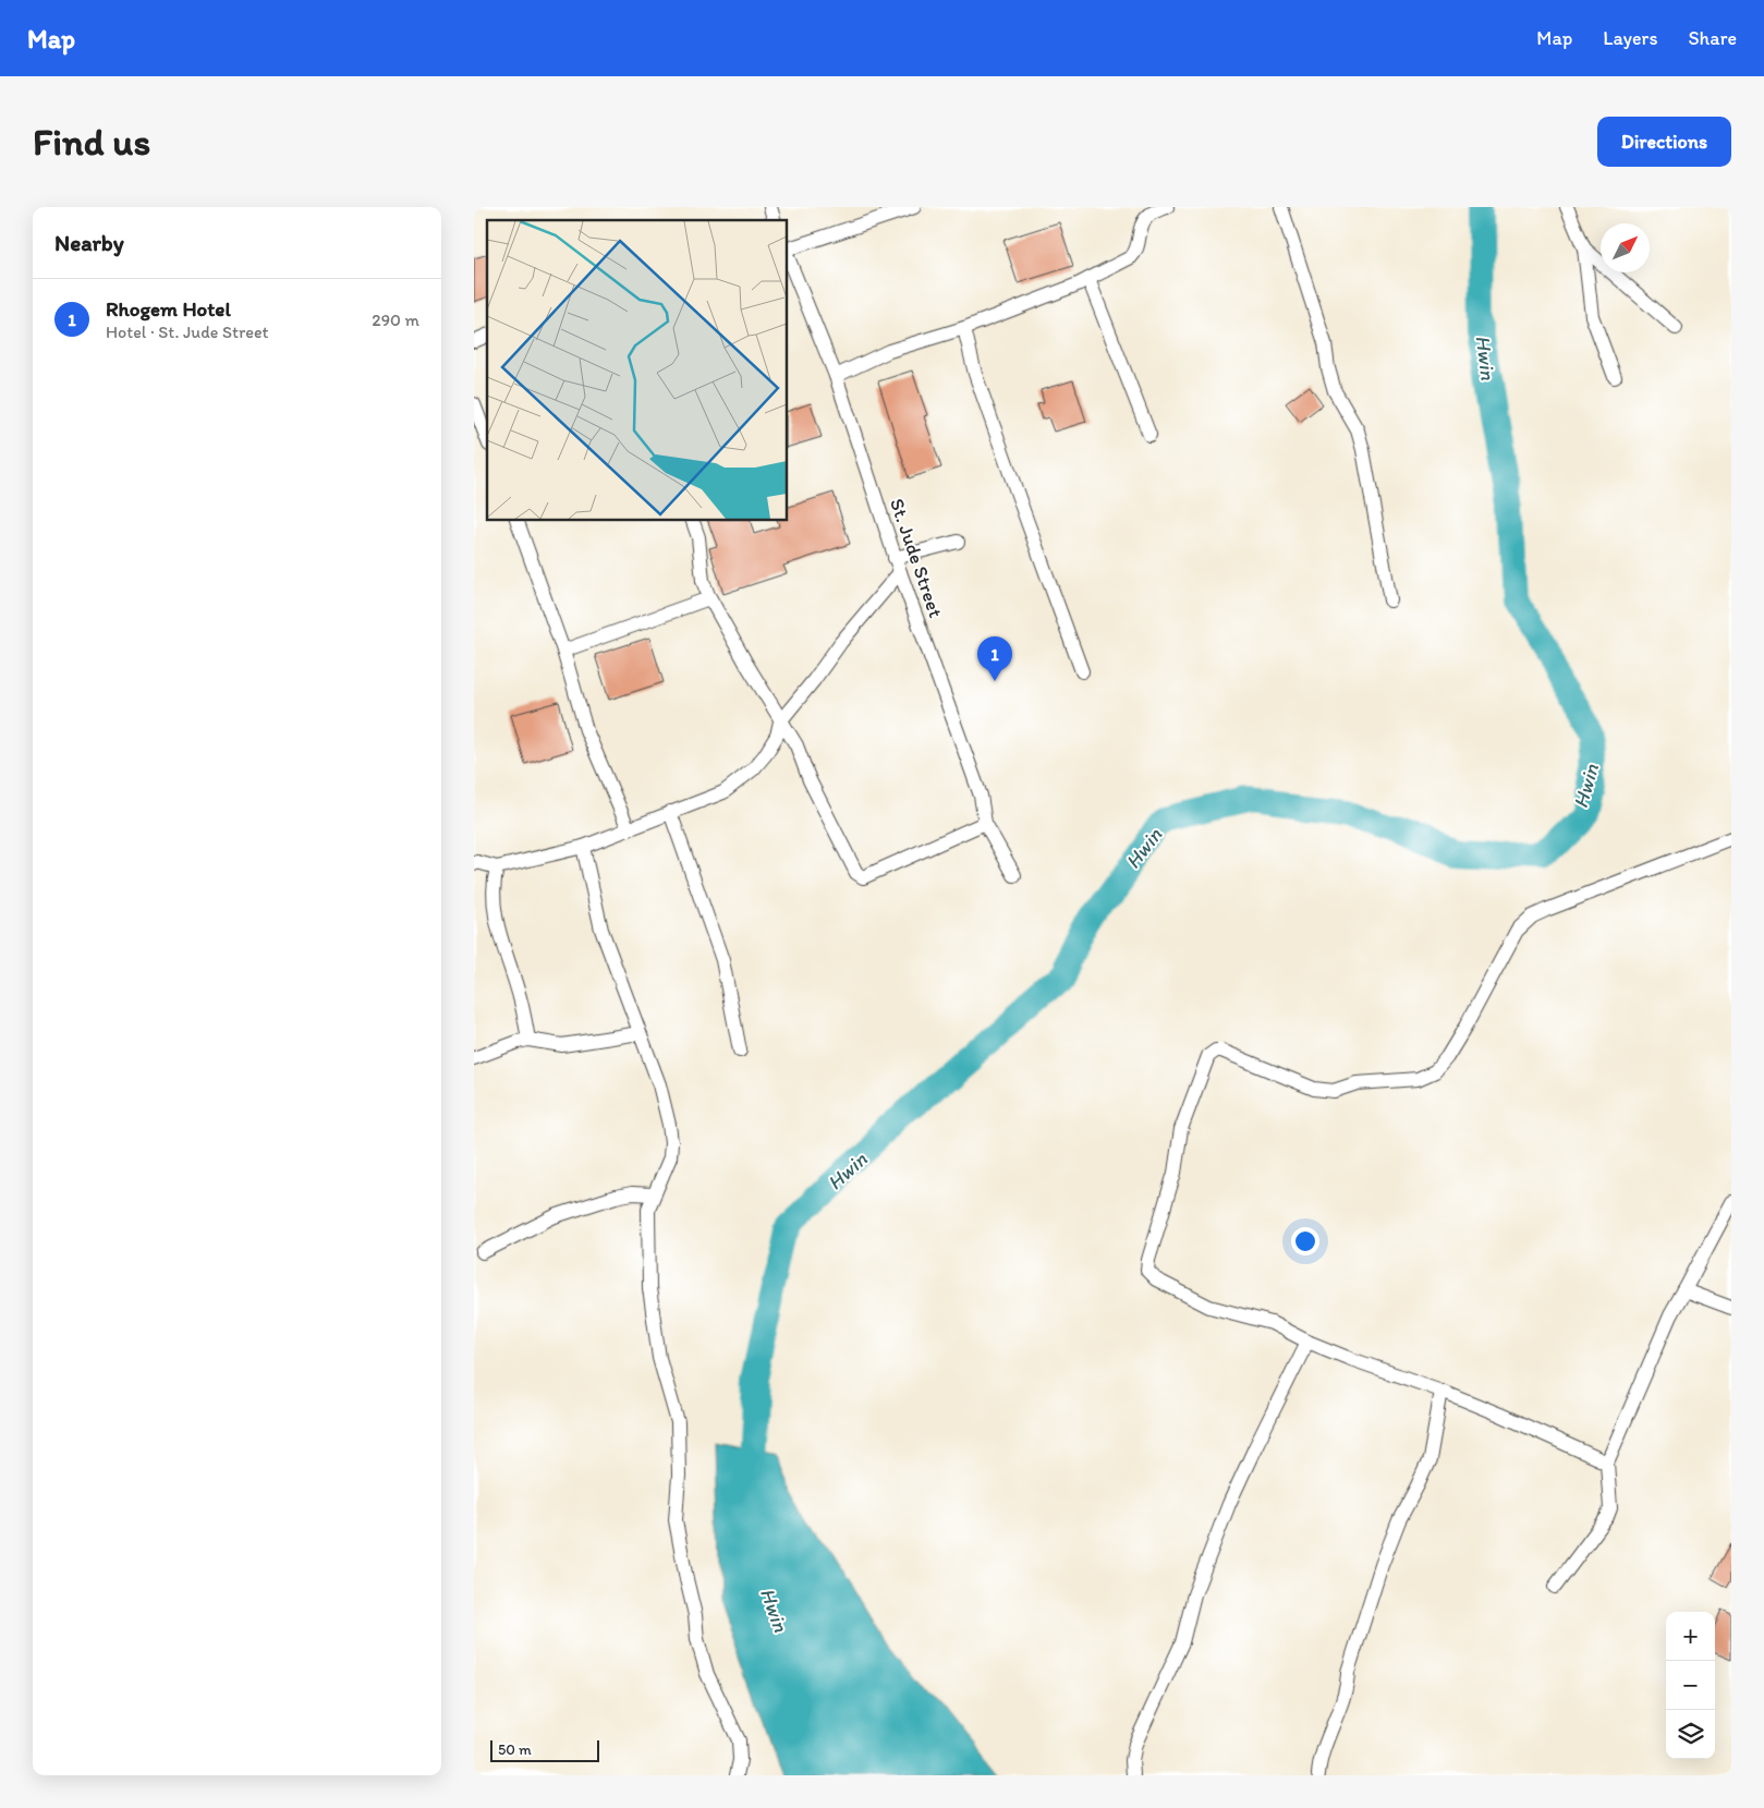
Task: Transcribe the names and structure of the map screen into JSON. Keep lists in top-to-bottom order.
{
  "streets": {
    "street": ["St. Jude Street"]
  },
  "water": ["Hwin"],
  "scale_bar": "50 m",
  "north": "top right",
  "page": {
    "header": "Map",
    "nav": ["Map", "Layers", "Share"],
    "buttons": "Directions",
    "title": "Find us",
    "heading": "Nearby",
    "list": [
      {
        "mark": "1",
        "name": "Rhogem Hotel",
        "note": "Hotel · St. Jude Street",
        "value": "290 m"
      }
    ],
    "pins": "1",
    "map_buttons": ["+", "−"],
    "scale": "50 m"
  }
}
